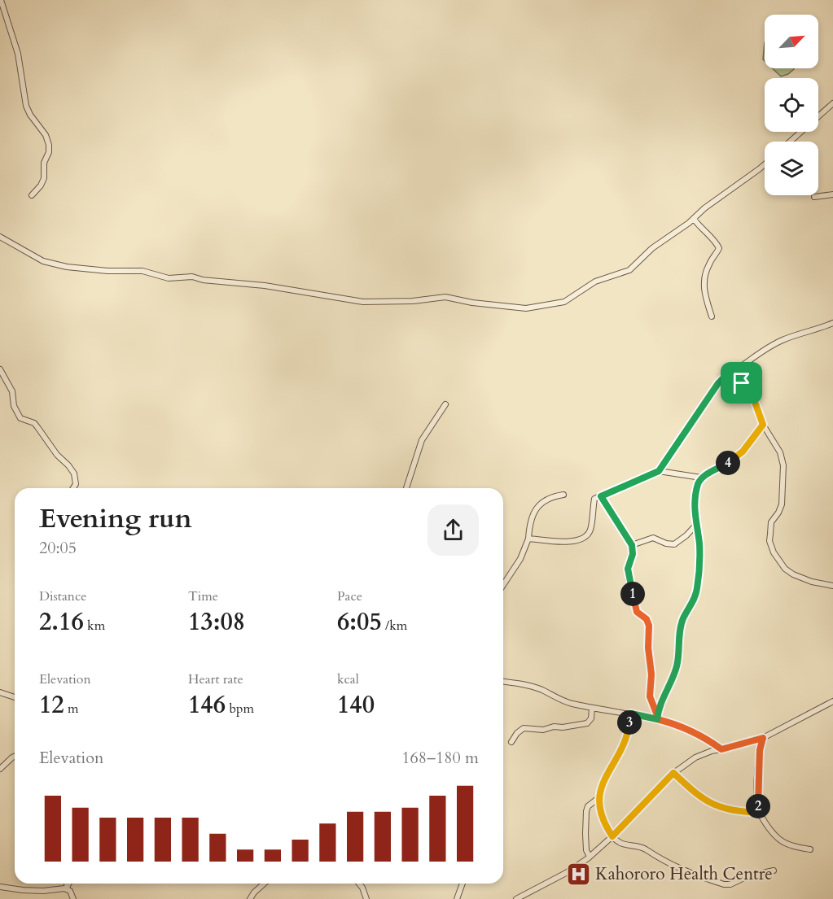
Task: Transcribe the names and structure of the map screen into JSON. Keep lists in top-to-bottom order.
{
  "places": {
    "hospital": ["Kahororo Health Centre"]
  },
  "north": "top right",
  "page": {
    "pins": [
      "4",
      "1",
      "3",
      "2"
    ],
    "heading": ["Evening run", "20:05"],
    "stats": [
      ["Distance", "2.16 km"],
      ["Time", "13:08"],
      ["Pace", "6:05 /km"],
      ["Elevation", "12 m"],
      ["Heart rate", "146 bpm"],
      ["kcal", "140"]
    ],
    "chart": ["Elevation", "168–180 m"]
  }
}
